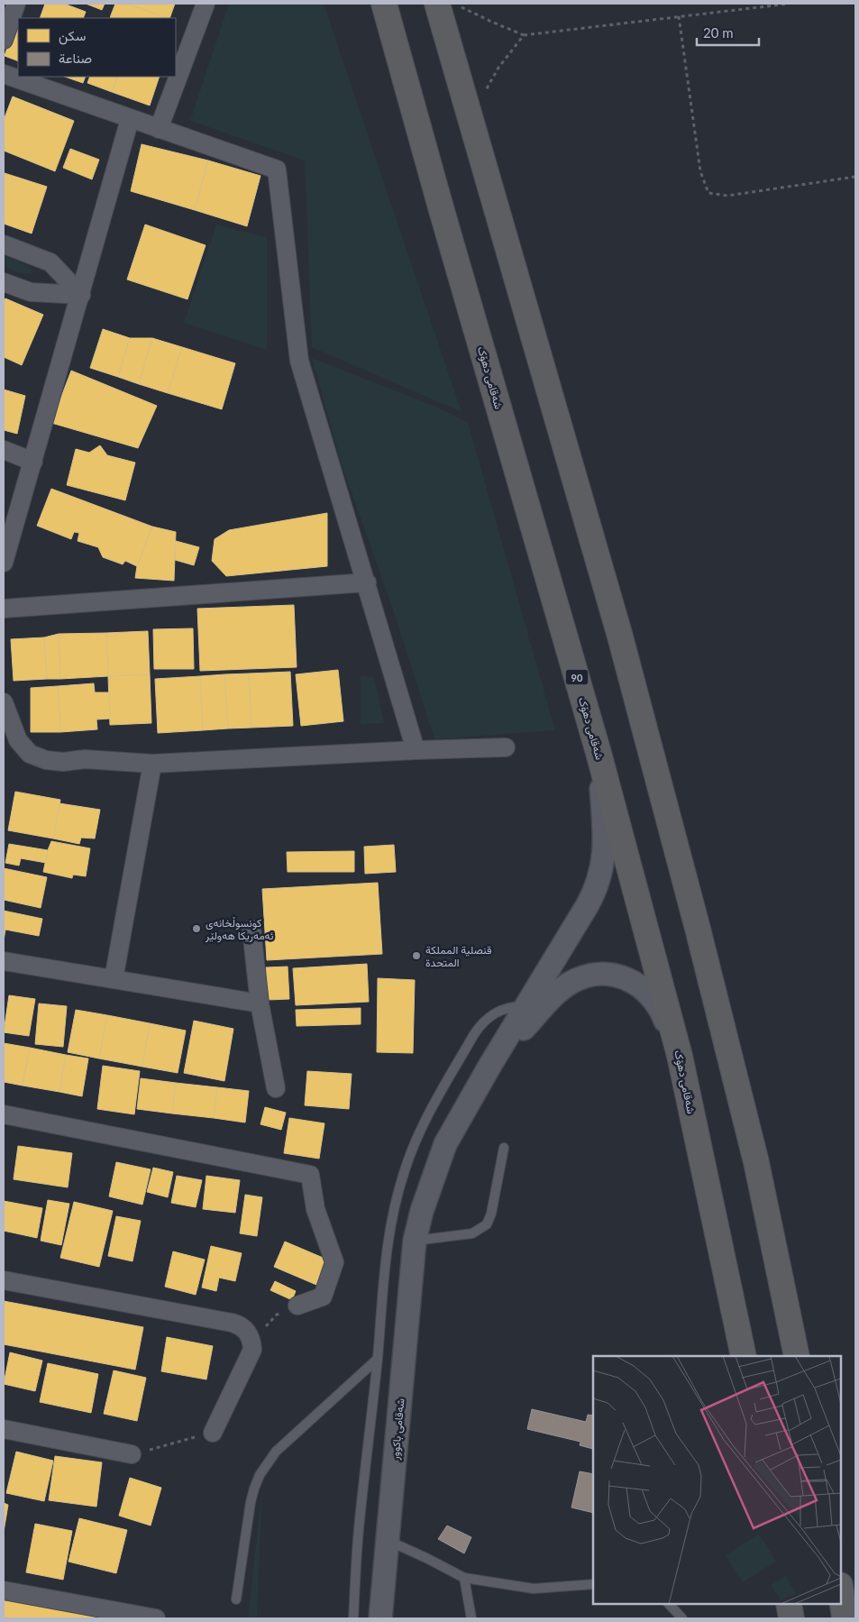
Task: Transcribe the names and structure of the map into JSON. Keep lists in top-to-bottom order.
{
  "streets": {
    "highway": ["شەقامی دهۆک", "90"],
    "street": ["شەقامی باکوور"]
  },
  "places": ["کونسوڵخانەی ئەمەریکا هەولێر", "قنصلية المملكة المتحدة"],
  "legend": ["سكن", "صناعة"],
  "scale_bar": "20 m"
}
